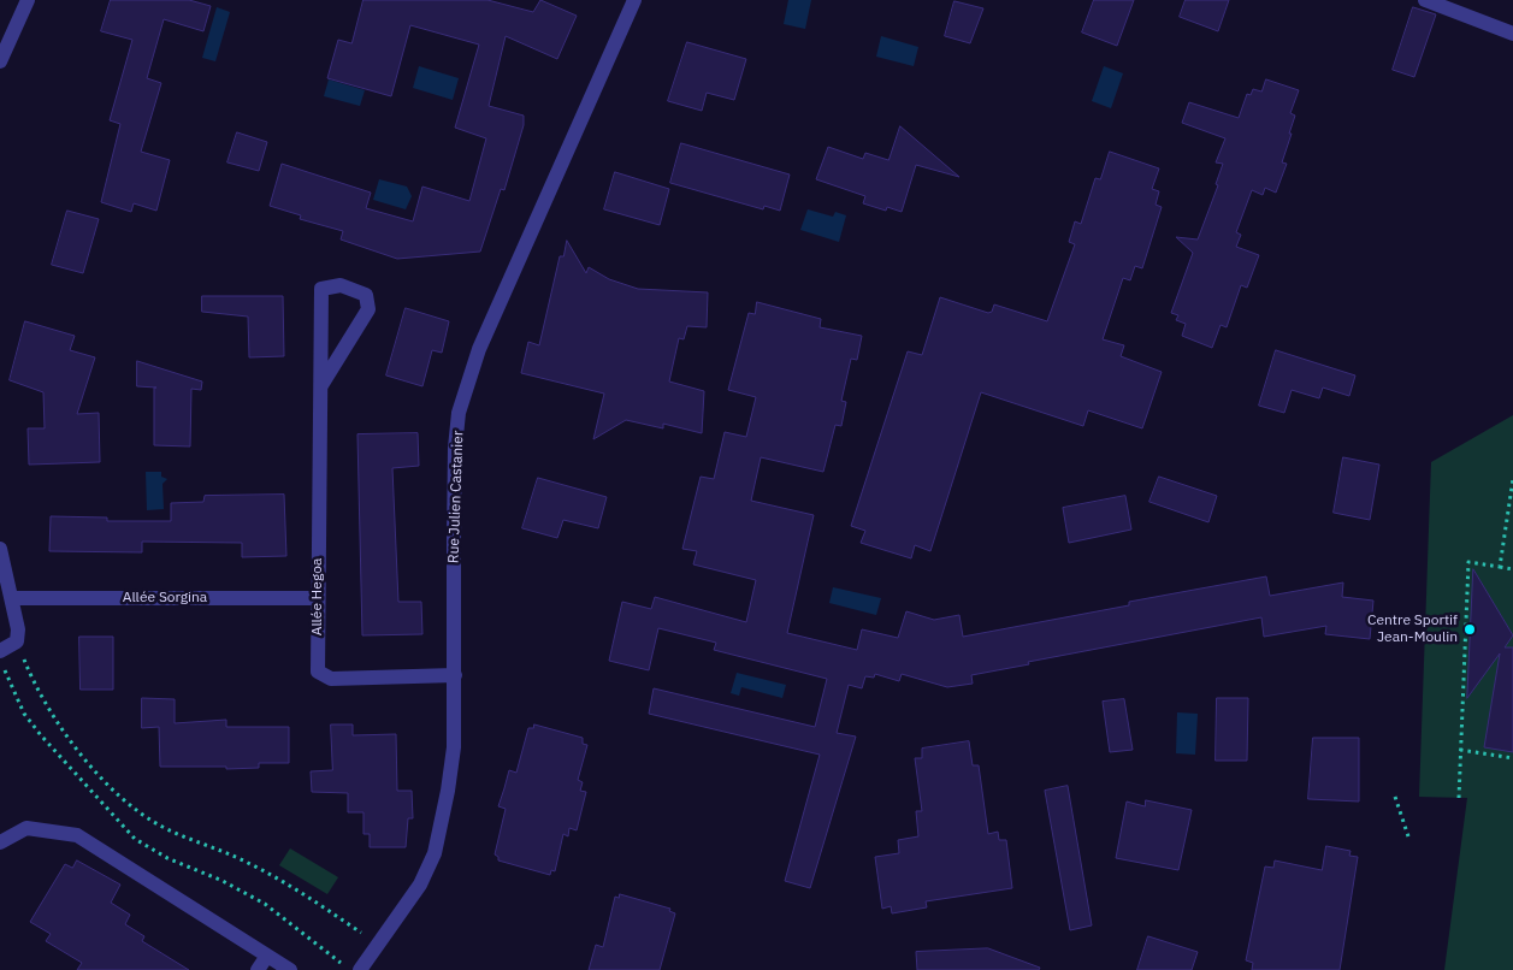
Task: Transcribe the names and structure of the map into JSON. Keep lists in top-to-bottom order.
{
  "streets": {
    "street": ["Rue Julien Castanier", "Allée Hegoa", "Allée Sorgina"]
  },
  "crossings": [
    ["Rue Julien Castanier", "Allée Hegoa"],
    ["Allée Hegoa", "Allée Sorgina"]
  ],
  "places": ["Centre Sportif Jean-Moulin"]
}
